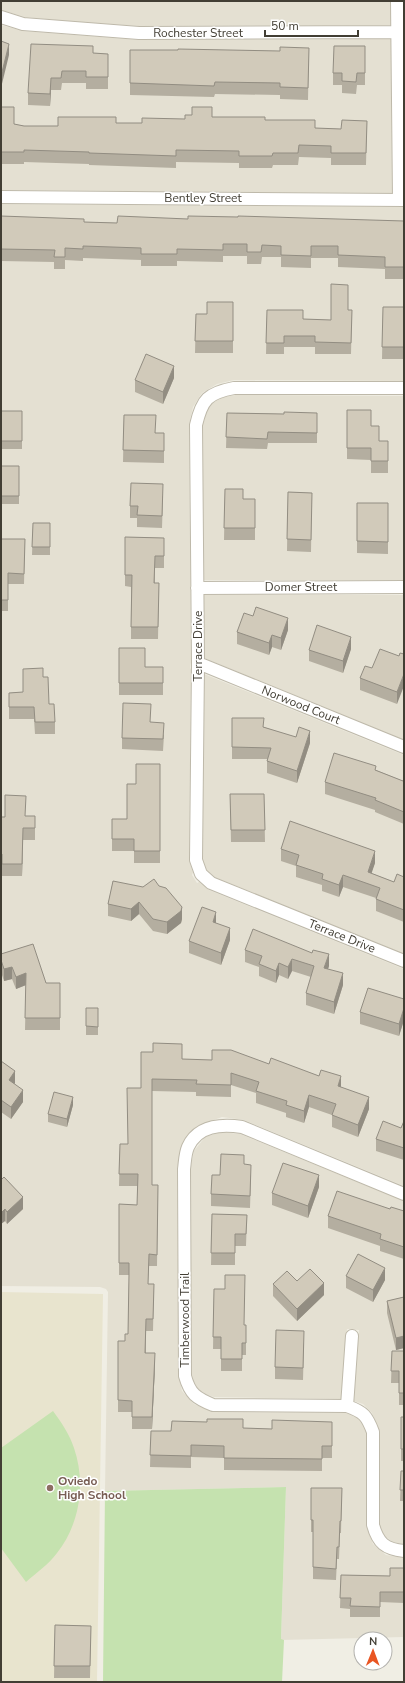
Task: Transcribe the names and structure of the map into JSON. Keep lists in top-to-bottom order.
{
  "streets": {
    "street": [
      "Rochester Street",
      "Bentley Street",
      "Domer Street",
      "Terrace Drive",
      "Norwood Court",
      "Timberwood Trail"
    ]
  },
  "crossings": [
    ["Domer Street", "Terrace Drive"],
    ["Terrace Drive", "Norwood Court"]
  ],
  "places": ["Oviedo High School"],
  "scale_bar": "50 m",
  "north": "top"
}
